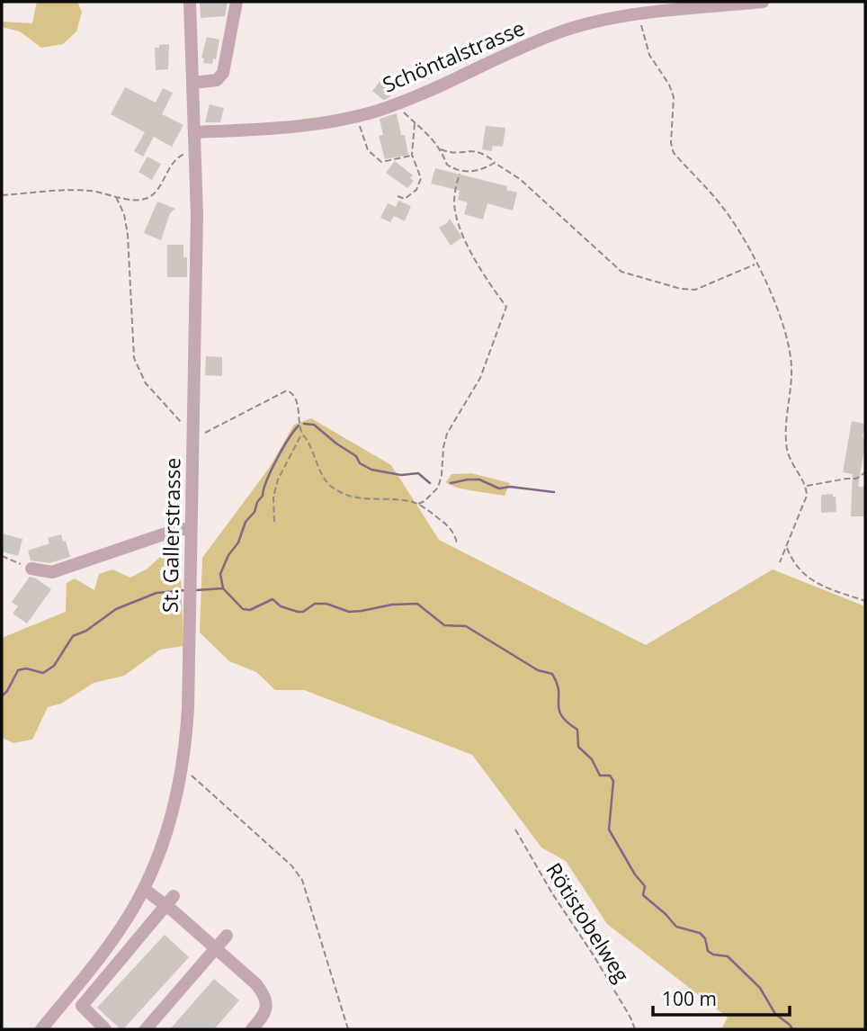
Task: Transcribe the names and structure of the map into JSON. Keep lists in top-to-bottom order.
{
  "streets": {
    "street": ["Schöntalstrasse", "St. Gallerstrasse"],
    "path": ["Rötistobelweg"]
  },
  "crossings": [
    ["Schöntalstrasse", "St. Gallerstrasse"]
  ],
  "scale_bar": "100 m"
}
